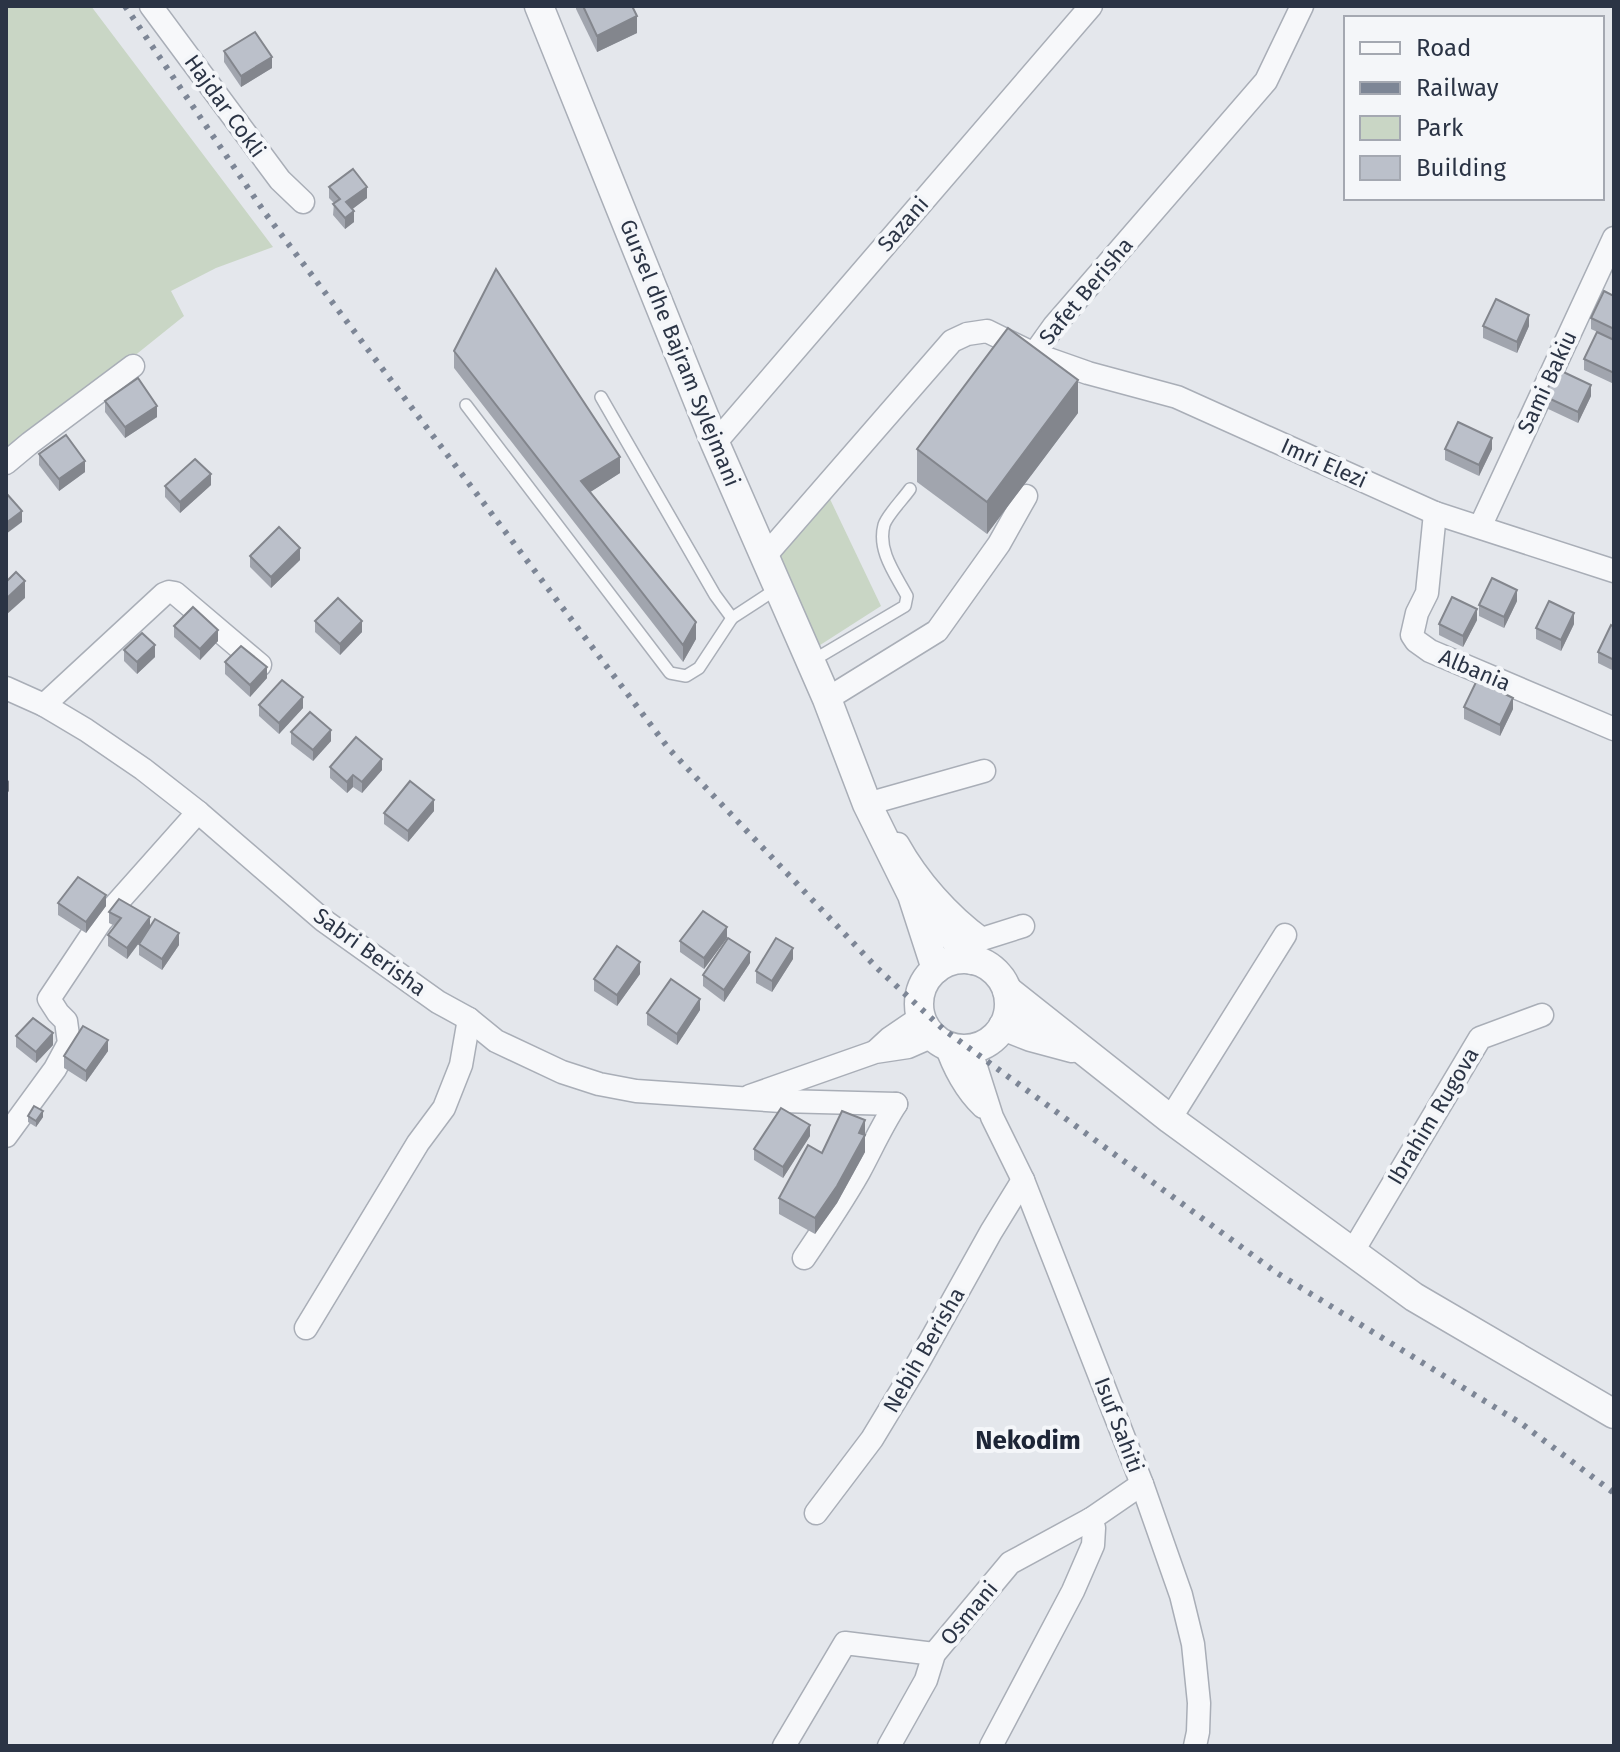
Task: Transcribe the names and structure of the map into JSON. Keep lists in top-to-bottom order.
{
  "streets": {
    "street": [
      "Hajdar Cokli",
      "Sazani",
      "Safet Berisha",
      "Gursel dhe Bajram Sylejmani",
      "Sami Bakiu",
      "Imri Elezi",
      "Albania",
      "Sabri Berisha",
      "Ibrahim Rugova",
      "Nebih Berisha",
      "Isuf Sahiti",
      "Osmani"
    ]
  },
  "crossings": [
    ["Sazani", "Gursel dhe Bajram Sylejmani"],
    ["Safet Berisha", "Gursel dhe Bajram Sylejmani"],
    ["Safet Berisha", "Imri Elezi"],
    ["Gursel dhe Bajram Sylejmani", "Sabri Berisha"],
    ["Gursel dhe Bajram Sylejmani", "Isuf Sahiti"],
    ["Sami Bakiu", "Imri Elezi"],
    ["Imri Elezi", "Albania"],
    ["Sabri Berisha", "Isuf Sahiti"],
    ["Nebih Berisha", "Isuf Sahiti"],
    ["Isuf Sahiti", "Osmani"]
  ],
  "districts": ["Nekodim"],
  "legend": [
    "Road",
    "Railway",
    "Park",
    "Building"
  ]
}
